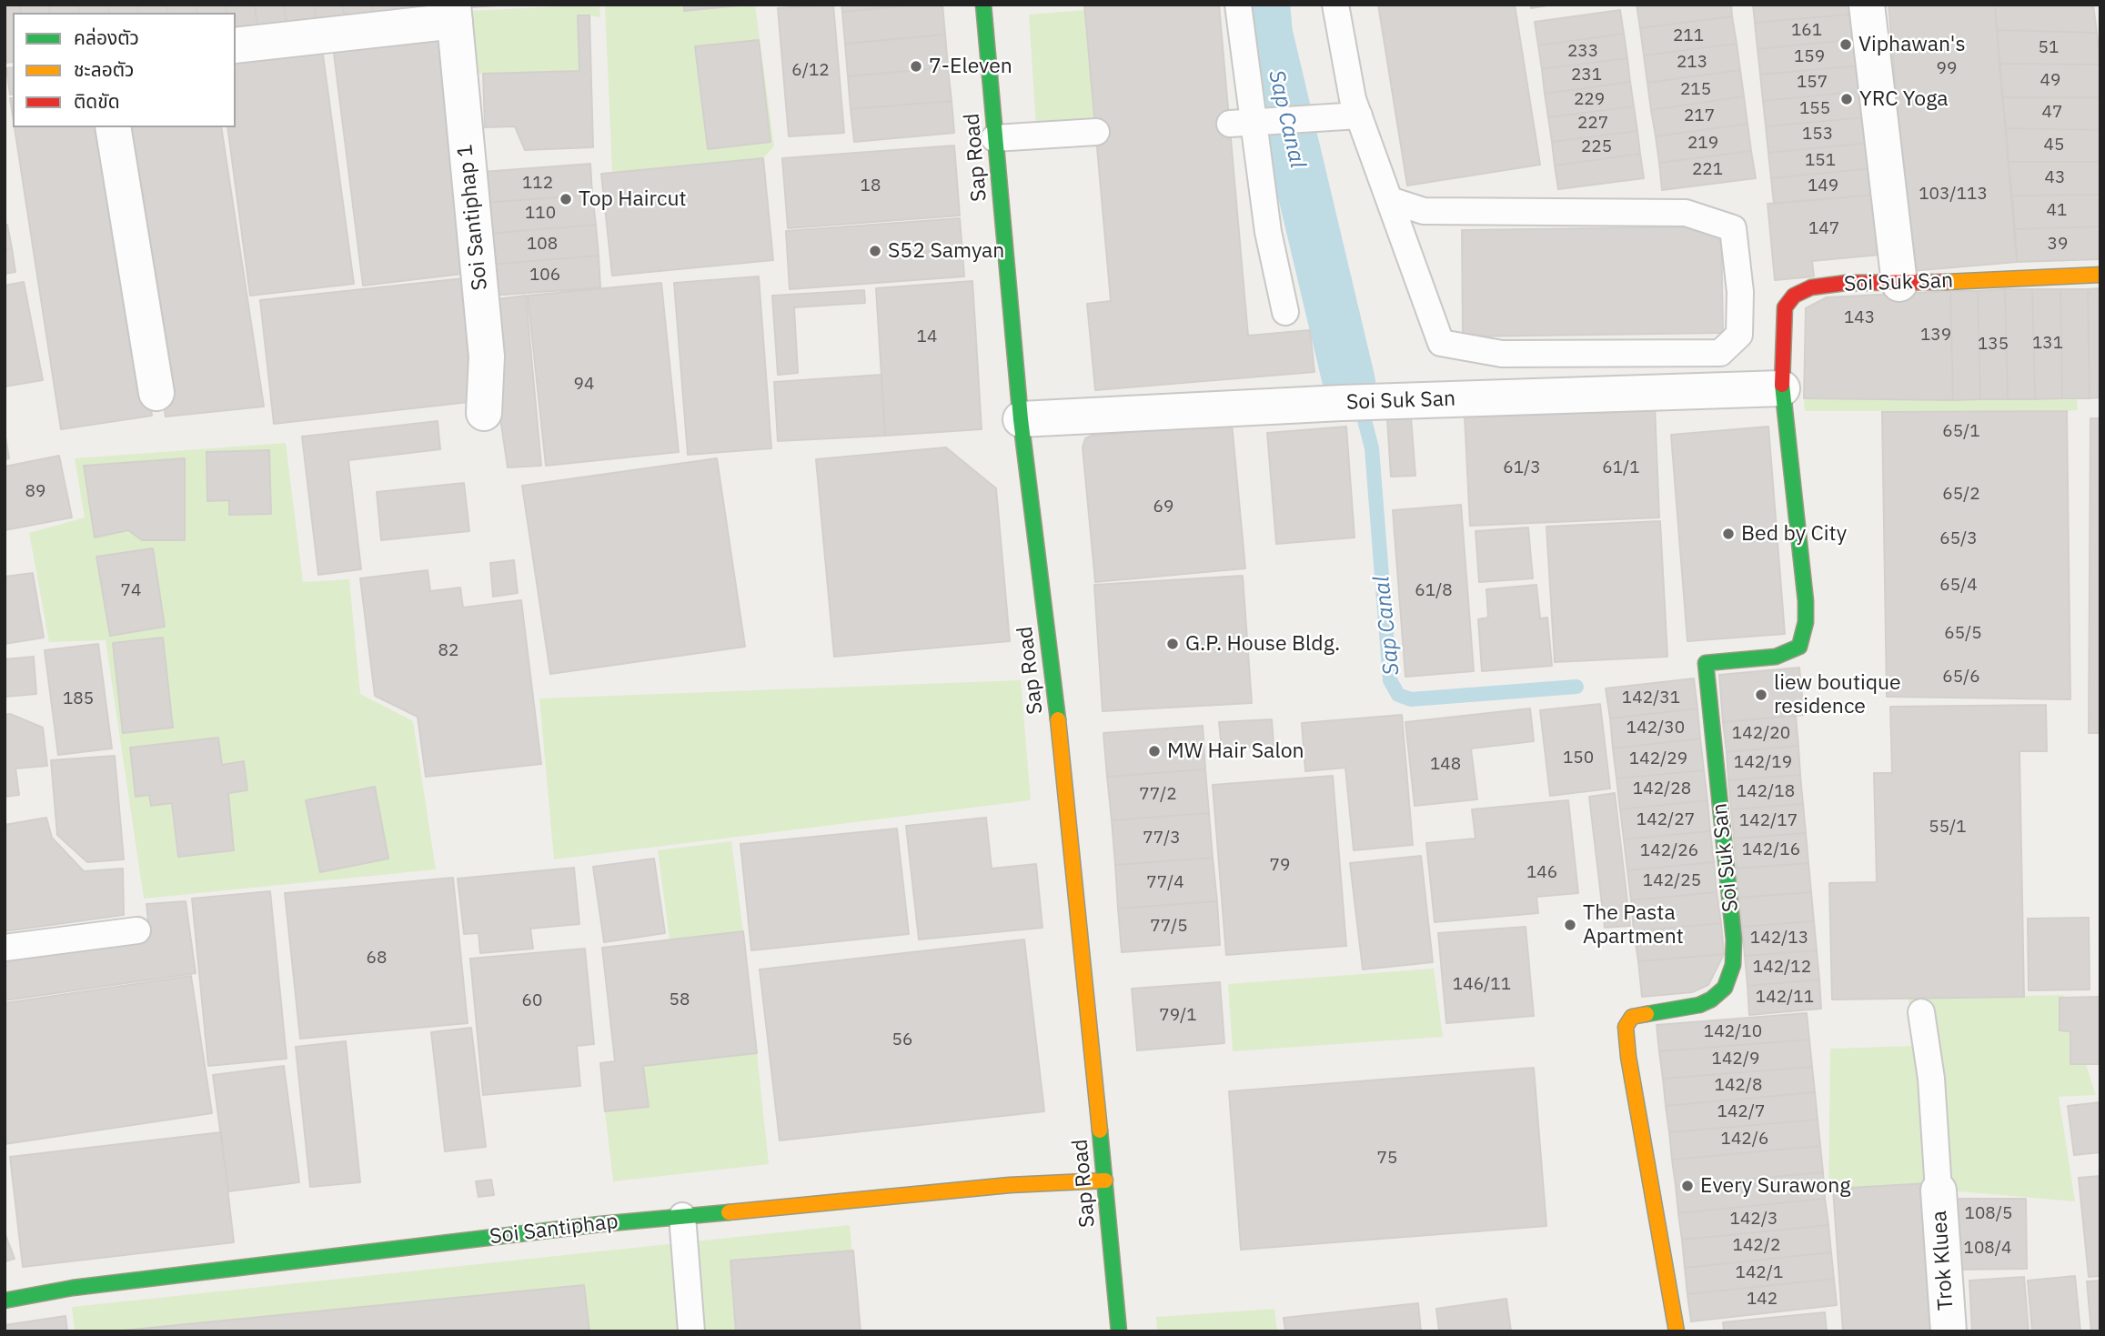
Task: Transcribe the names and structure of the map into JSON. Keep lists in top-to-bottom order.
{
  "streets": {
    "street": [
      "Sap Road",
      "Soi Santiphap 1",
      "Soi Suk San",
      "Soi Santiphap",
      "Trok Kluea"
    ]
  },
  "crossings": [
    ["Sap Road", "Soi Suk San"],
    ["Sap Road", "Soi Santiphap"]
  ],
  "water": ["Sap Canal"],
  "places": [
    "Viphawan's",
    "7-Eleven",
    "YRC Yoga",
    "Top Haircut",
    "S52 Samyan",
    "Bed by City",
    "G.P. House Bldg.",
    "liew boutique residence",
    "MW Hair Salon",
    "The Pasta Apartment",
    "Every Surawong"
  ],
  "house_numbers": [
    "161",
    "211",
    "51",
    "233",
    "159",
    "213",
    "99",
    "6/12",
    "231",
    "49",
    "157",
    "215",
    "229",
    "155",
    "47",
    "217",
    "227",
    "153",
    "219",
    "45",
    "225",
    "151",
    "221",
    "43",
    "112",
    "18",
    "149",
    "103/113",
    "41",
    "110",
    "147",
    "108",
    "39",
    "106",
    "143",
    "139",
    "14",
    "131",
    "135",
    "94",
    "65/1",
    "61/3",
    "61/1",
    "89",
    "65/2",
    "69",
    "65/3",
    "65/4",
    "74",
    "61/8",
    "65/5",
    "82",
    "65/6",
    "142/31",
    "185",
    "142/30",
    "142/20",
    "150",
    "142/29",
    "142/19",
    "148",
    "142/28",
    "142/18",
    "77/2",
    "142/27",
    "142/17",
    "55/1",
    "77/3",
    "142/16",
    "142/26",
    "79",
    "146",
    "142/25",
    "77/4",
    "77/5",
    "142/13",
    "68",
    "142/12",
    "146/11",
    "142/11",
    "58",
    "60",
    "79/1",
    "142/10",
    "56",
    "142/9",
    "142/8",
    "142/7",
    "142/6",
    "75",
    "108/5",
    "142/3",
    "142/2",
    "108/4",
    "142/1",
    "142"
  ],
  "legend": ["คล่องตัว", "ชะลอตัว", "ติดขัด"]
}
